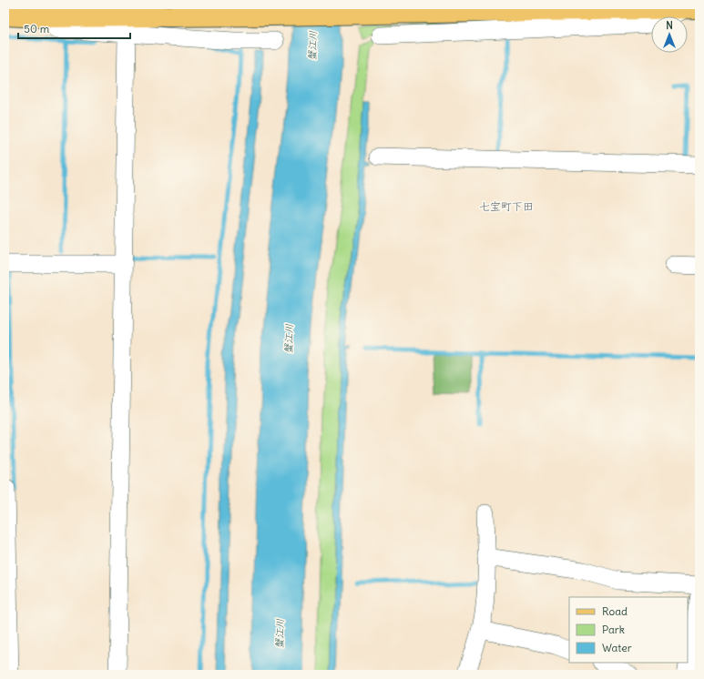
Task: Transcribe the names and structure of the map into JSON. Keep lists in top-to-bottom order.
{
  "districts": ["七宝町下田"],
  "water": ["蟹江川"],
  "legend": ["Road", "Park", "Water"],
  "scale_bar": "50 m",
  "north": "top"
}
